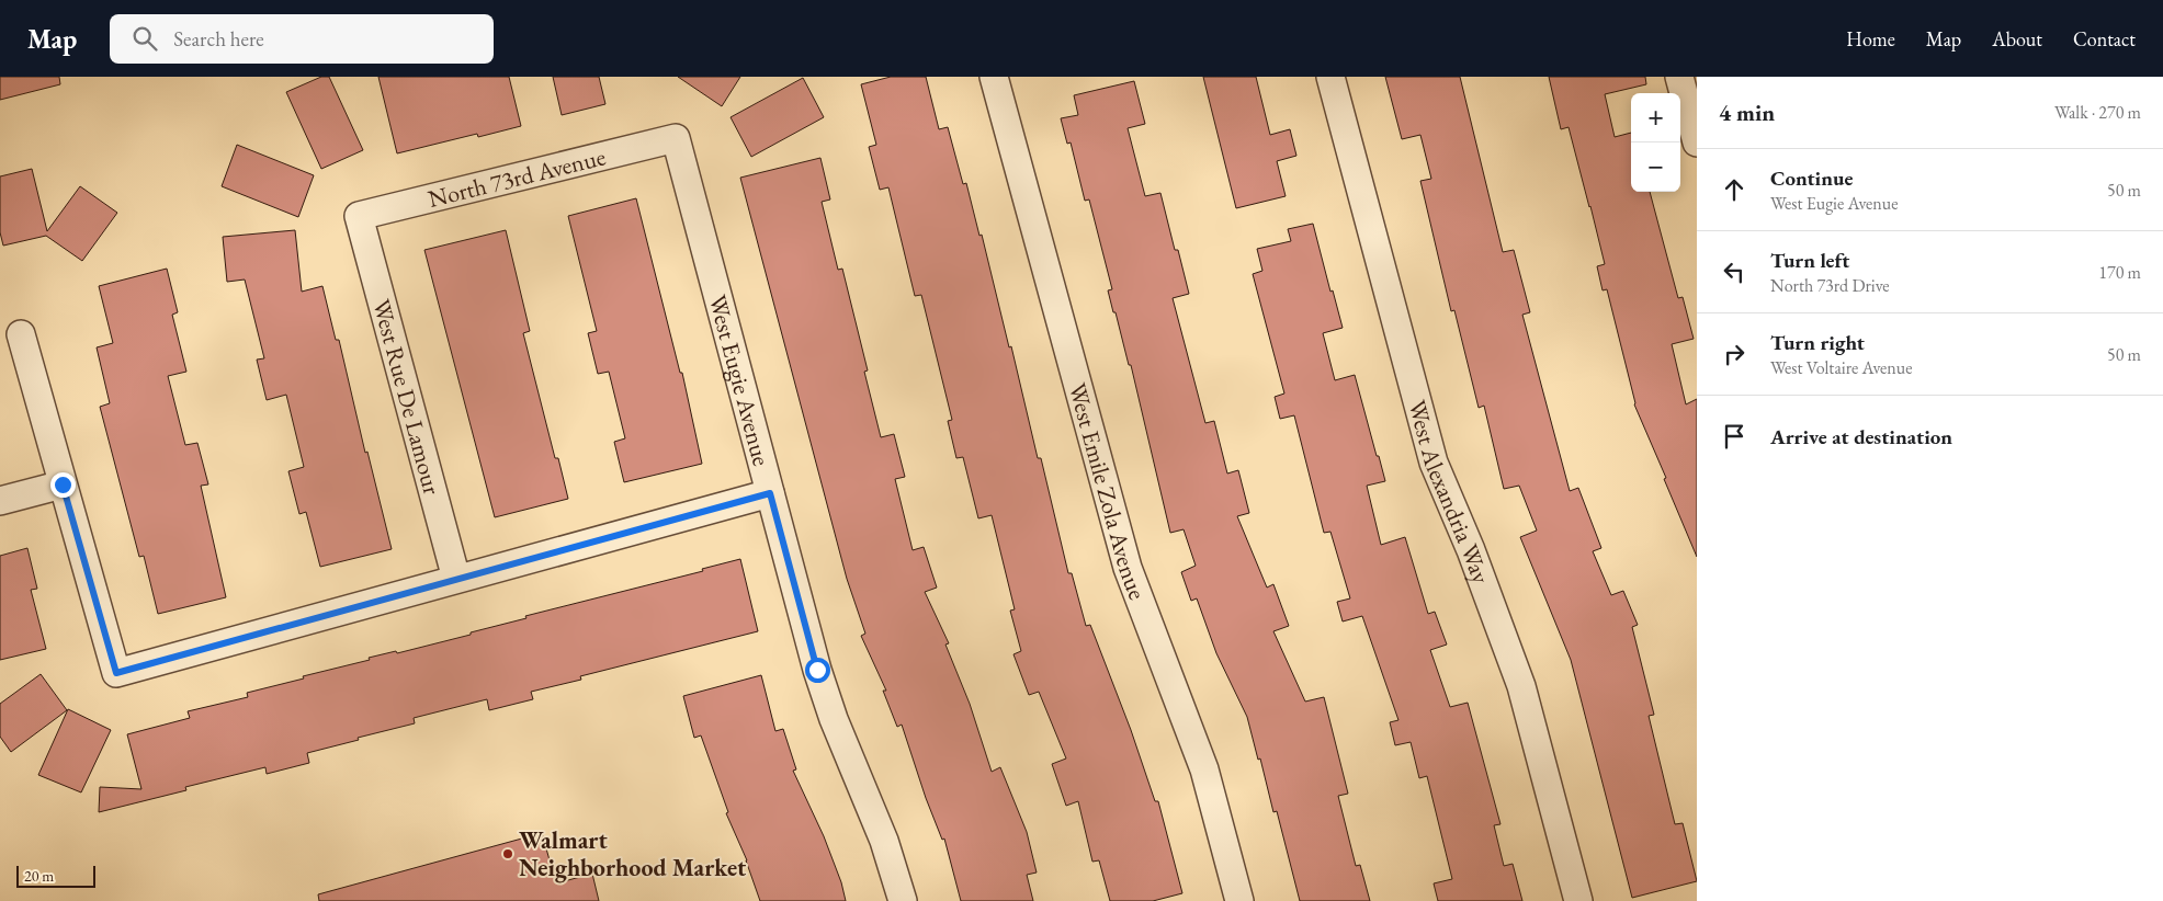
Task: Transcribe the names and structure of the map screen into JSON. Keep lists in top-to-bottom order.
{
  "streets": {
    "street": [
      "North 73rd Avenue",
      "West Eugie Avenue",
      "West Rue De Lamour",
      "West Alexandria Way",
      "West Emile Zola Avenue"
    ]
  },
  "crossings": [
    ["North 73rd Avenue", "West Eugie Avenue"],
    ["North 73rd Avenue", "West Rue De Lamour"]
  ],
  "places": ["Walmart Neighborhood Market"],
  "scale_bar": "20 m",
  "page": {
    "header": "Map",
    "search": "Search here",
    "nav": [
      "Home",
      "Map",
      "About",
      "Contact"
    ],
    "heading": ["4 min", "Walk · 270 m"],
    "map_buttons": ["+", "−"],
    "list": [
      ["Continue", "West Eugie Avenue", "50 m"],
      ["Turn left", "North 73rd Drive", "170 m"],
      ["Turn right", "West Voltaire Avenue", "50 m"],
      "Arrive at destination"
    ],
    "scale": "20 m"
  }
}
